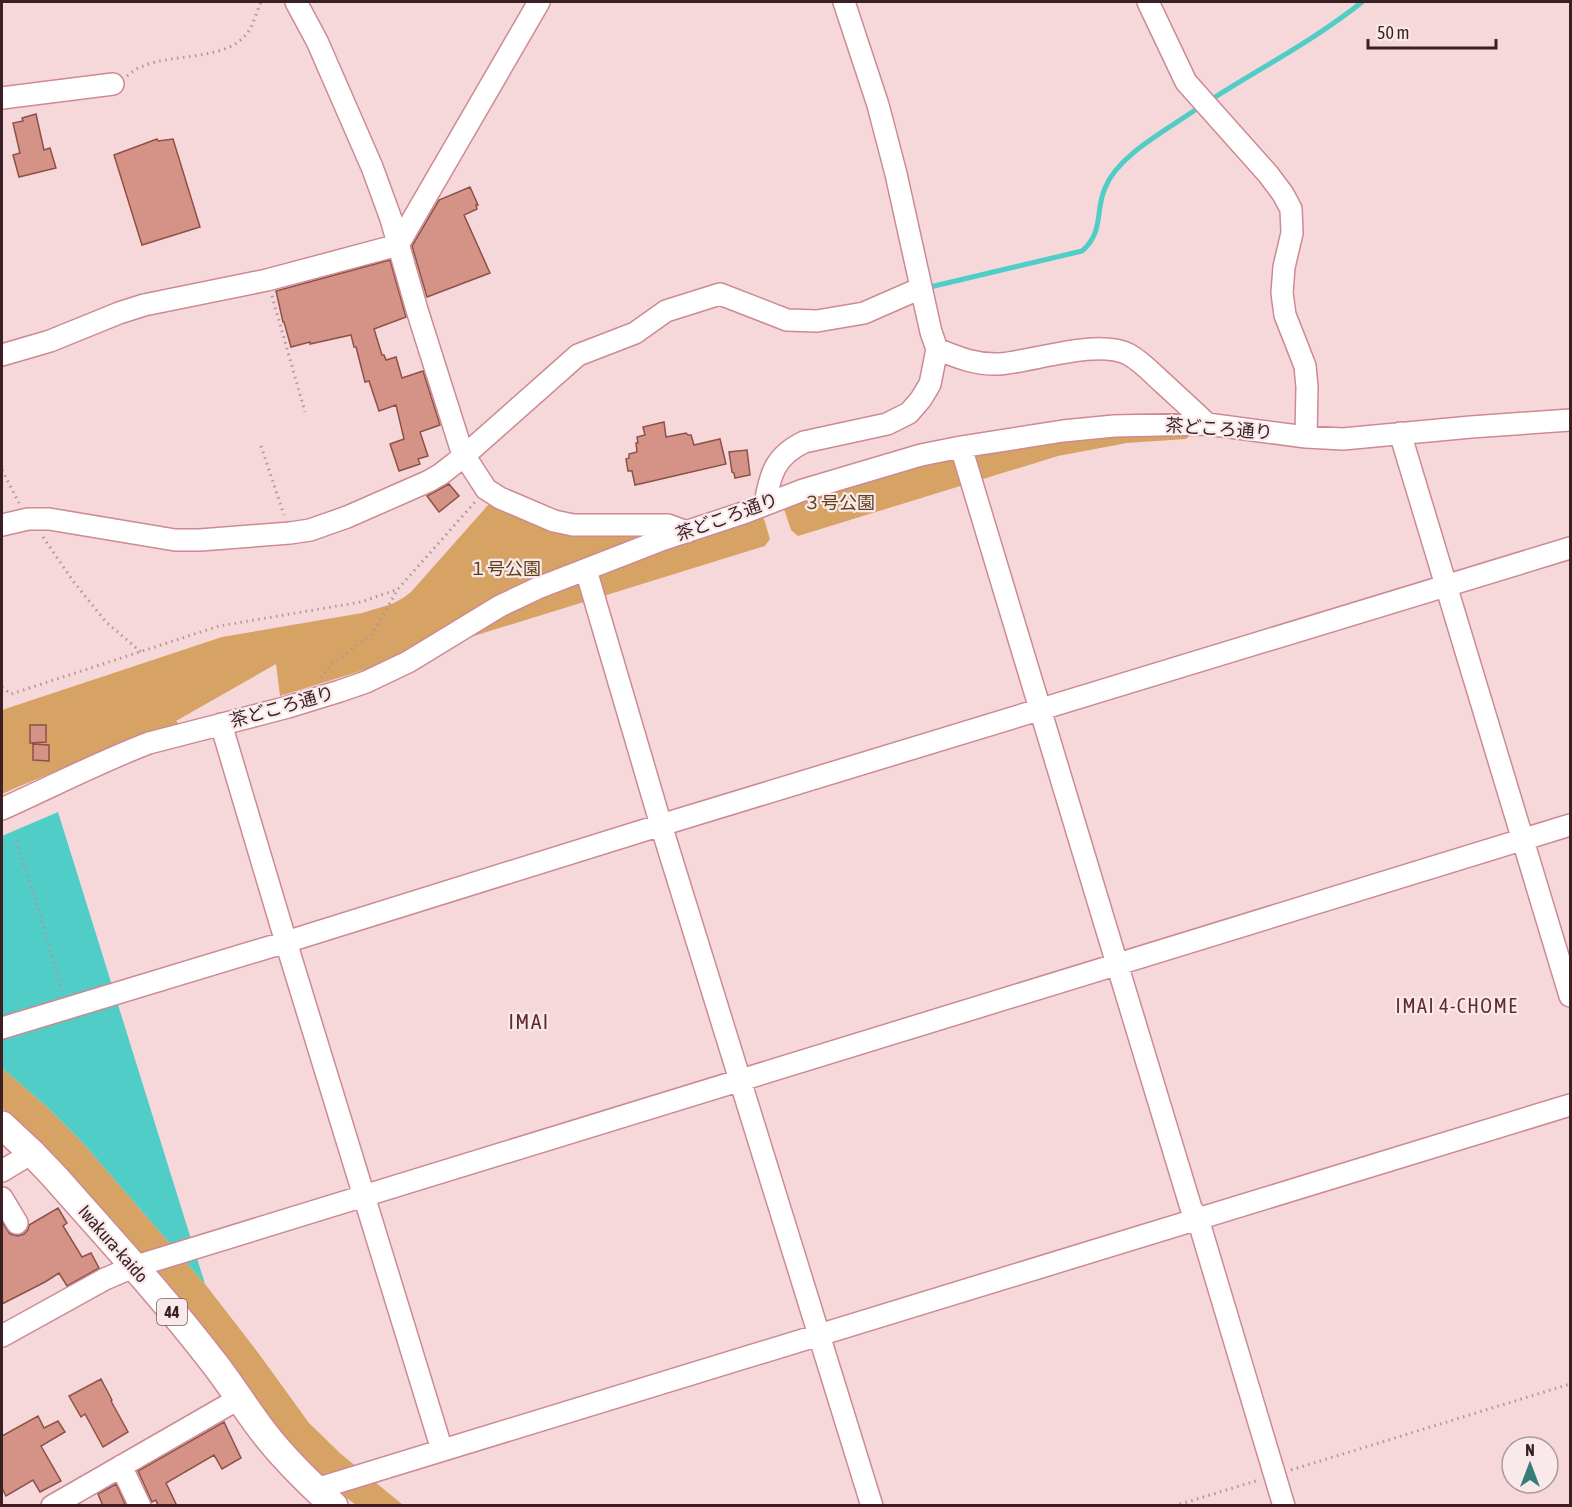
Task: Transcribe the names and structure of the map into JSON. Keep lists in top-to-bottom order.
{
  "streets": {
    "main road": ["Iwakura-kaido", "44"],
    "street": ["茶どころ通り"]
  },
  "districts": ["IMAI 4-CHOME", "IMAI"],
  "parks": ["３号公園", "１号公園"],
  "scale_bar": "50 m",
  "north": "top"
}
